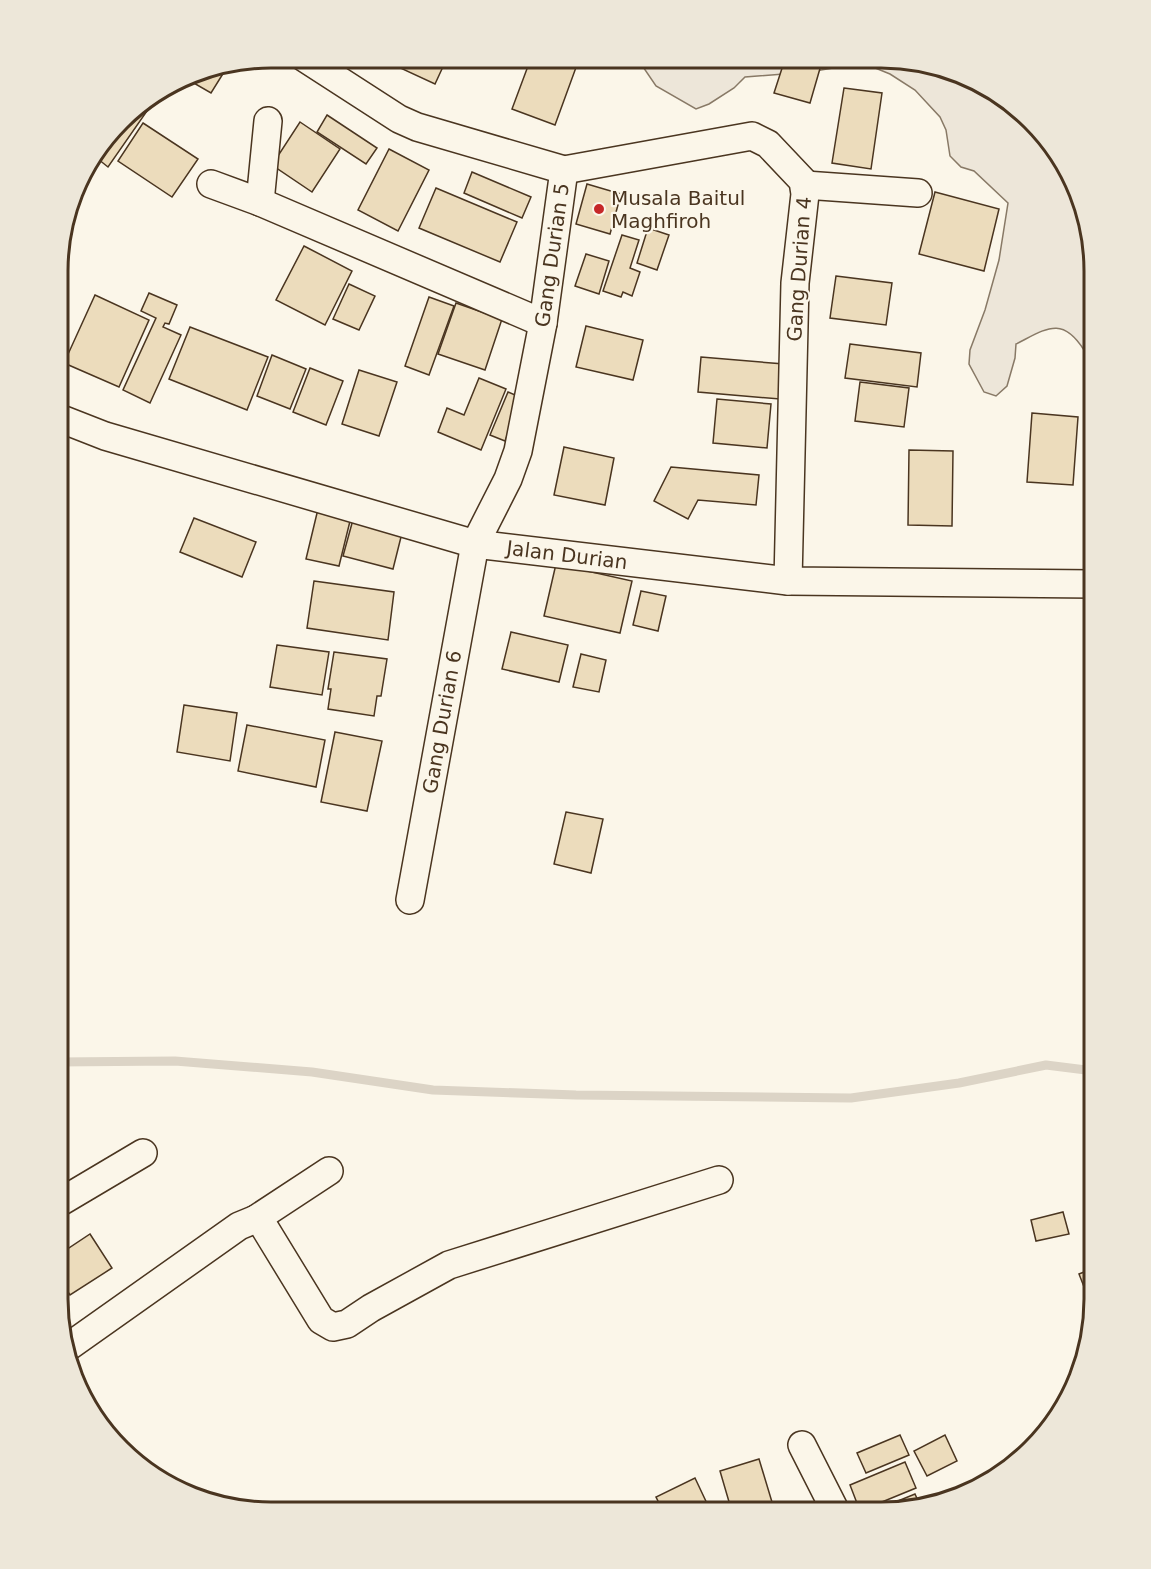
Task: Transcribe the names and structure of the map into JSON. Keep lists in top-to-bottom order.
{
  "streets": {
    "street": [
      "Gang Durian 5",
      "Gang Durian 4",
      "Jalan Durian",
      "Gang Durian 6"
    ]
  },
  "crossings": [
    ["Gang Durian 5", "Gang Durian 4"],
    ["Gang Durian 5", "Jalan Durian"],
    ["Gang Durian 5", "Gang Durian 6"],
    ["Gang Durian 4", "Jalan Durian"],
    ["Jalan Durian", "Gang Durian 6"]
  ],
  "places": ["Musala Baitul Maghfiroh"]
}
